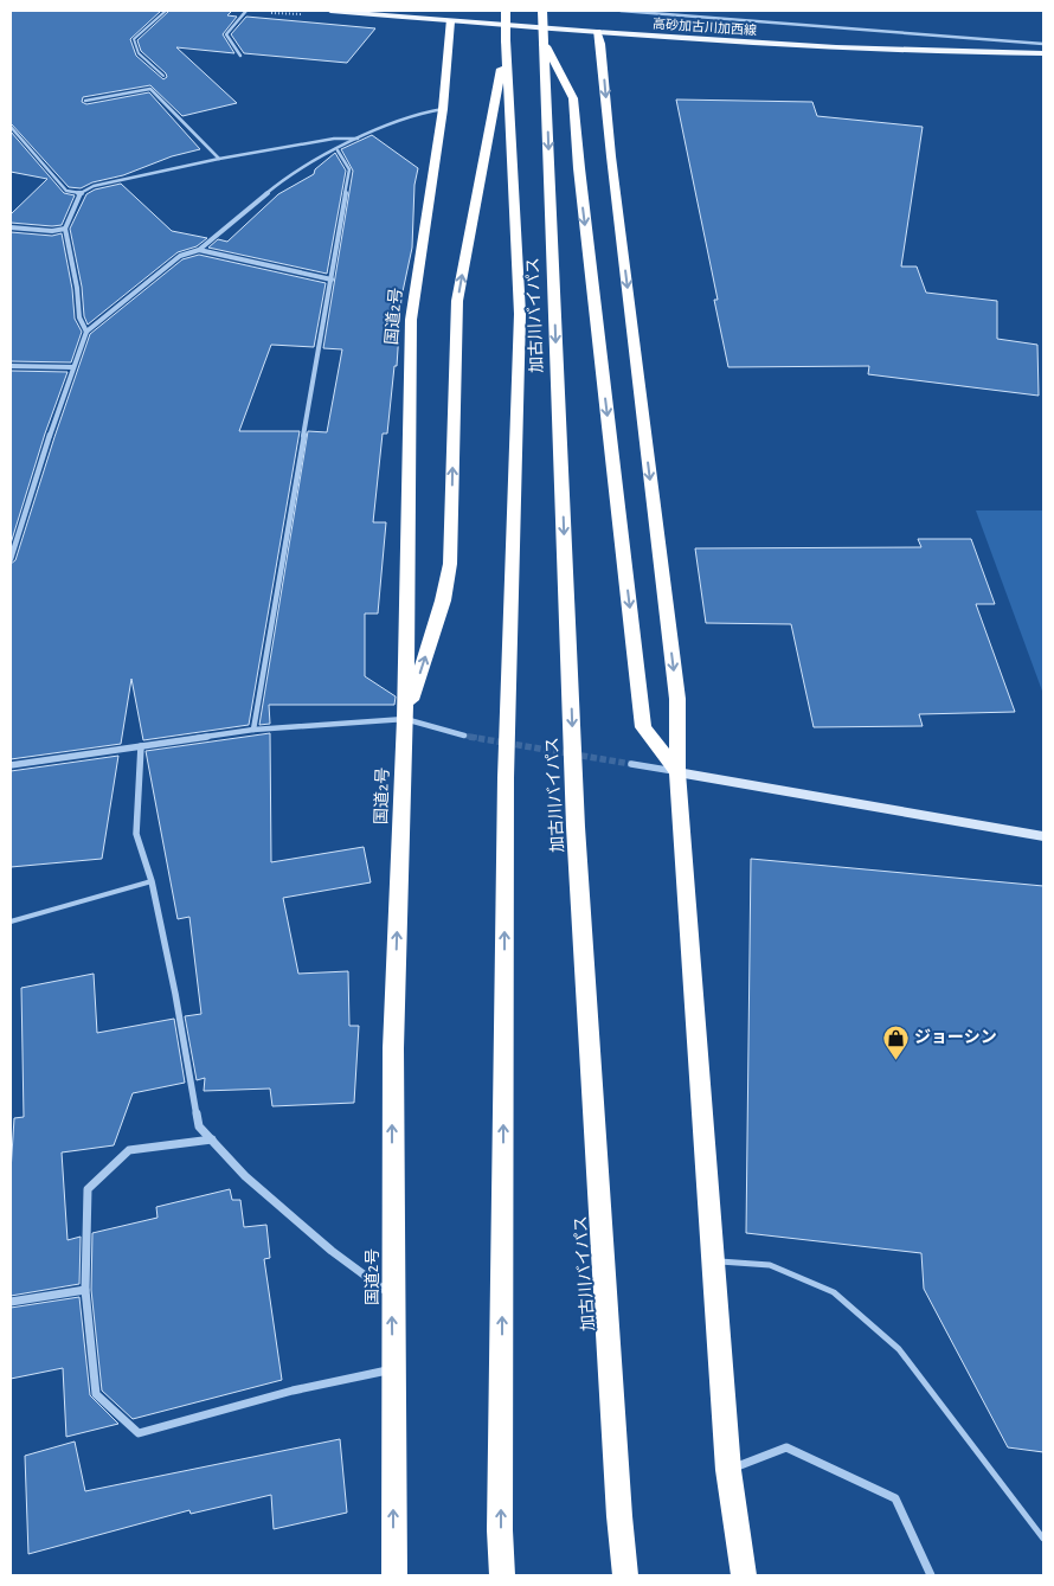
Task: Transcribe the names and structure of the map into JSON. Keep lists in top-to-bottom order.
{
  "streets": {
    "highway": ["加古川バイパス", "国道2号"],
    "main road": ["高砂加古川加西線"]
  },
  "crossings": [
    ["高砂加古川加西線", "国道2号"]
  ],
  "one_way": ["国道2号"],
  "places": {
    "shop": ["ジョーシン"]
  }
}
